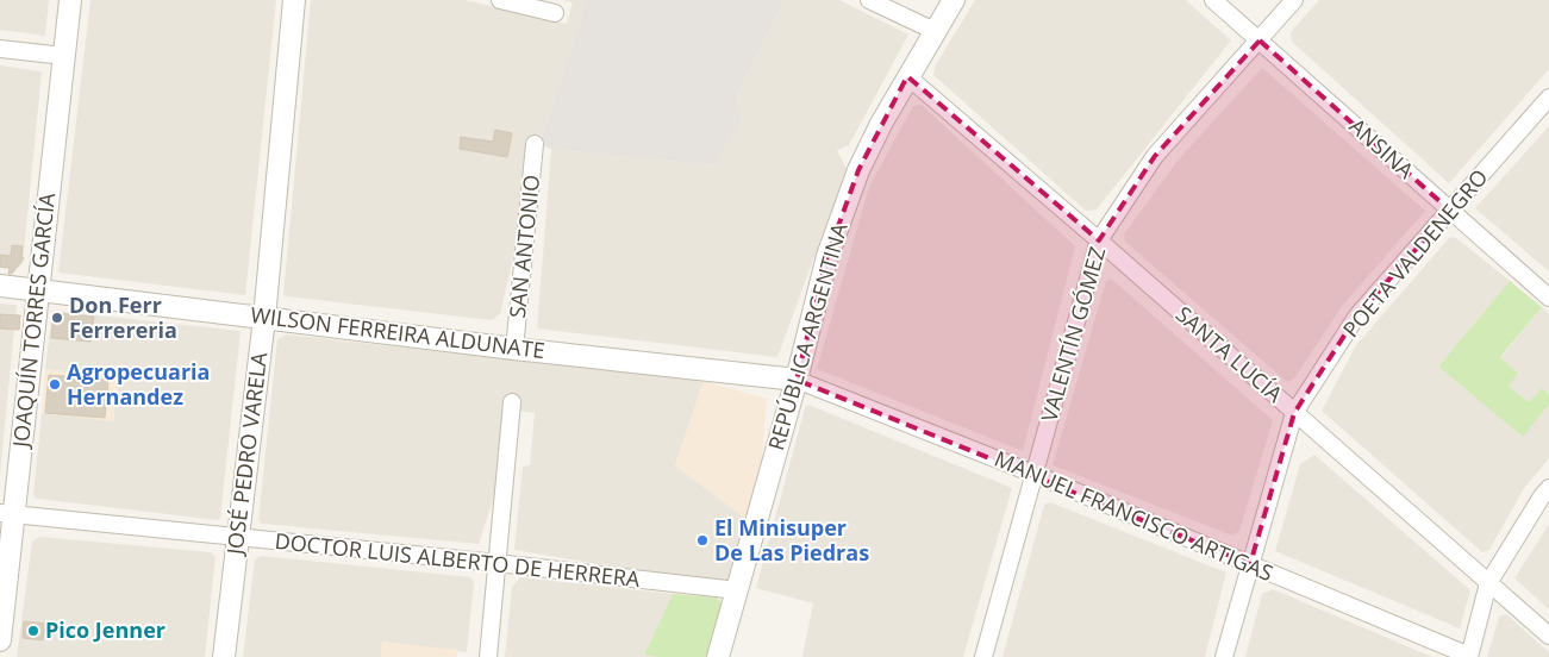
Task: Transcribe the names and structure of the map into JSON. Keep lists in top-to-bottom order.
{
  "streets": {
    "street": [
      "ANSINA",
      "SAN ANTONIO",
      "POETA VALDENEGRO",
      "JOAQUÍN TORRES GARCÍA",
      "WILSON FERREIRA ALDUNATE",
      "VALENTÍN GÓMEZ",
      "REPÚBLICA ARGENTINA",
      "SANTA LUCÍA",
      "JOSÉ PEDRO VARELA",
      "MANUEL FRANCISCO ARTIGAS",
      "DOCTOR LUIS ALBERTO DE HERRERA"
    ]
  },
  "crossings": [
    ["ANSINA", "POETA VALDENEGRO"],
    ["ANSINA", "VALENTÍN GÓMEZ"],
    ["SAN ANTONIO", "WILSON FERREIRA ALDUNATE"],
    ["POETA VALDENEGRO", "SANTA LUCÍA"],
    ["POETA VALDENEGRO", "MANUEL FRANCISCO ARTIGAS"],
    ["JOAQUÍN TORRES GARCÍA", "WILSON FERREIRA ALDUNATE"],
    ["JOAQUÍN TORRES GARCÍA", "DOCTOR LUIS ALBERTO DE HERRERA"],
    ["WILSON FERREIRA ALDUNATE", "REPÚBLICA ARGENTINA"],
    ["WILSON FERREIRA ALDUNATE", "JOSÉ PEDRO VARELA"],
    ["WILSON FERREIRA ALDUNATE", "MANUEL FRANCISCO ARTIGAS"],
    ["VALENTÍN GÓMEZ", "SANTA LUCÍA"],
    ["VALENTÍN GÓMEZ", "MANUEL FRANCISCO ARTIGAS"],
    ["REPÚBLICA ARGENTINA", "SANTA LUCÍA"],
    ["REPÚBLICA ARGENTINA", "MANUEL FRANCISCO ARTIGAS"],
    ["REPÚBLICA ARGENTINA", "DOCTOR LUIS ALBERTO DE HERRERA"],
    ["JOSÉ PEDRO VARELA", "DOCTOR LUIS ALBERTO DE HERRERA"]
  ],
  "places": [
    "Don Ferr Ferrereria",
    "Agropecuaria Hernandez",
    "El Minisuper De Las Piedras",
    "Pico Jenner"
  ]
}
